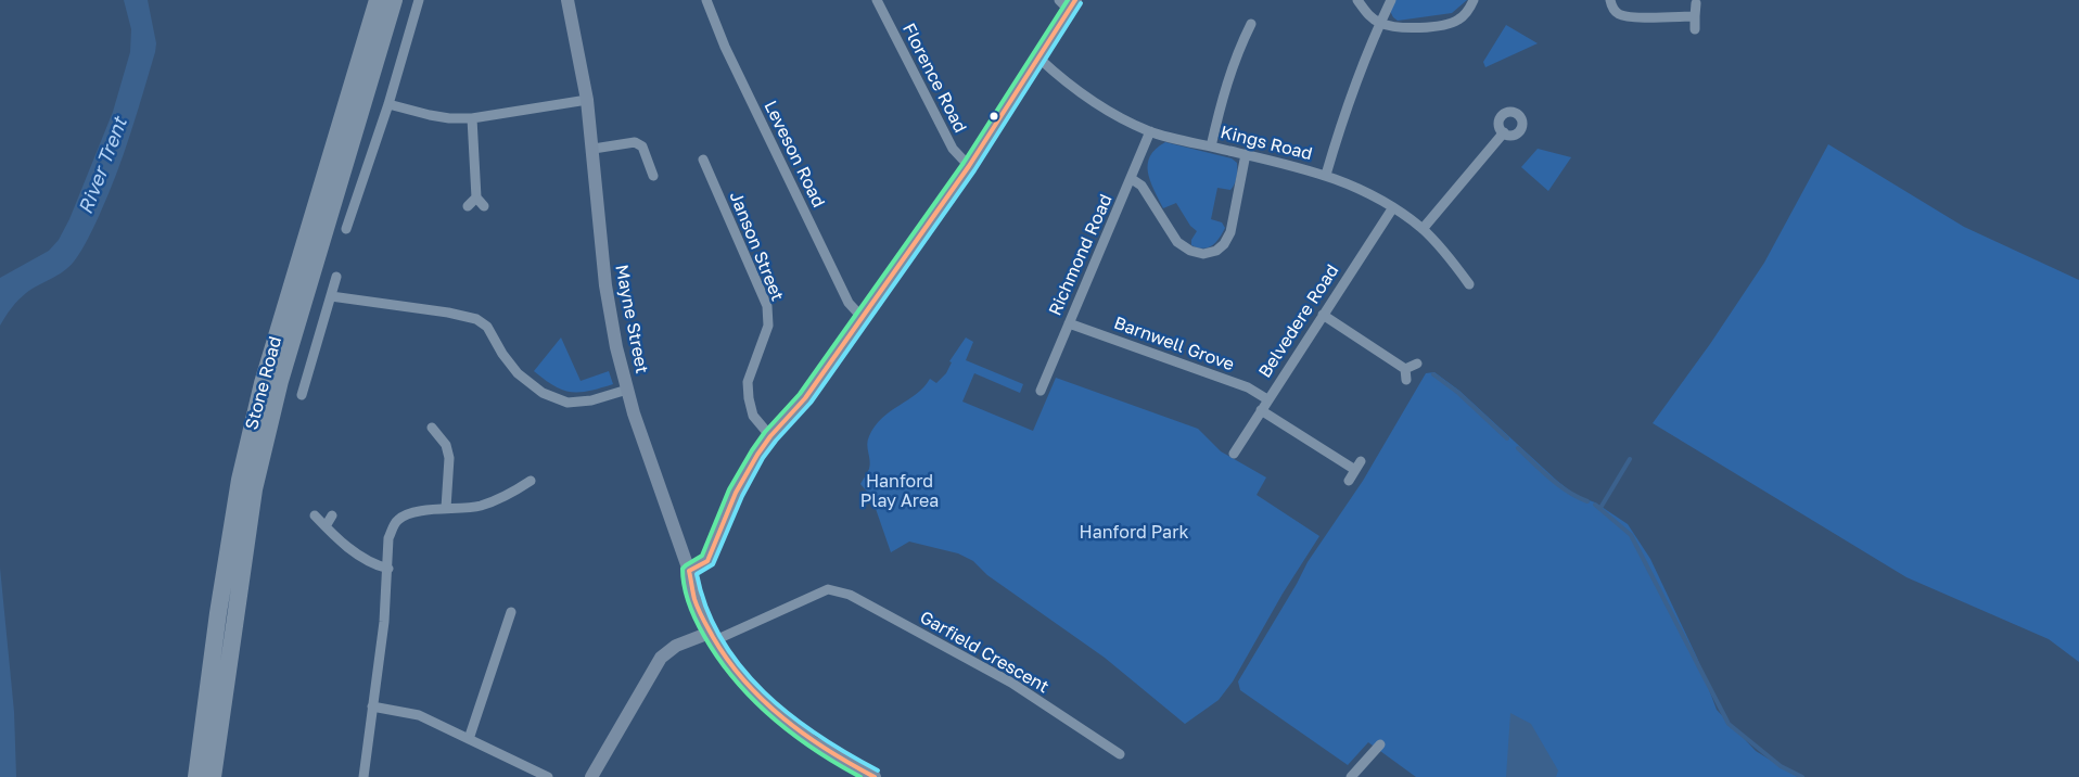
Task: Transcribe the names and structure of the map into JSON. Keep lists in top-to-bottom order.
{
  "streets": {
    "highway": ["Stone Road"],
    "street": [
      "Florence Road",
      "Kings Road",
      "Leveson Road",
      "Janson Street",
      "Richmond Road",
      "Mayne Street",
      "Belvedere Road",
      "Barnwell Grove",
      "Garfield Crescent"
    ]
  },
  "crossings": [
    ["Kings Road", "Richmond Road"],
    ["Kings Road", "Belvedere Road"],
    ["Richmond Road", "Barnwell Grove"],
    ["Mayne Street", "Garfield Crescent"],
    ["Belvedere Road", "Barnwell Grove"]
  ],
  "water": ["River Trent"],
  "parks": ["Hanford Play Area", "Hanford Park"]
}
